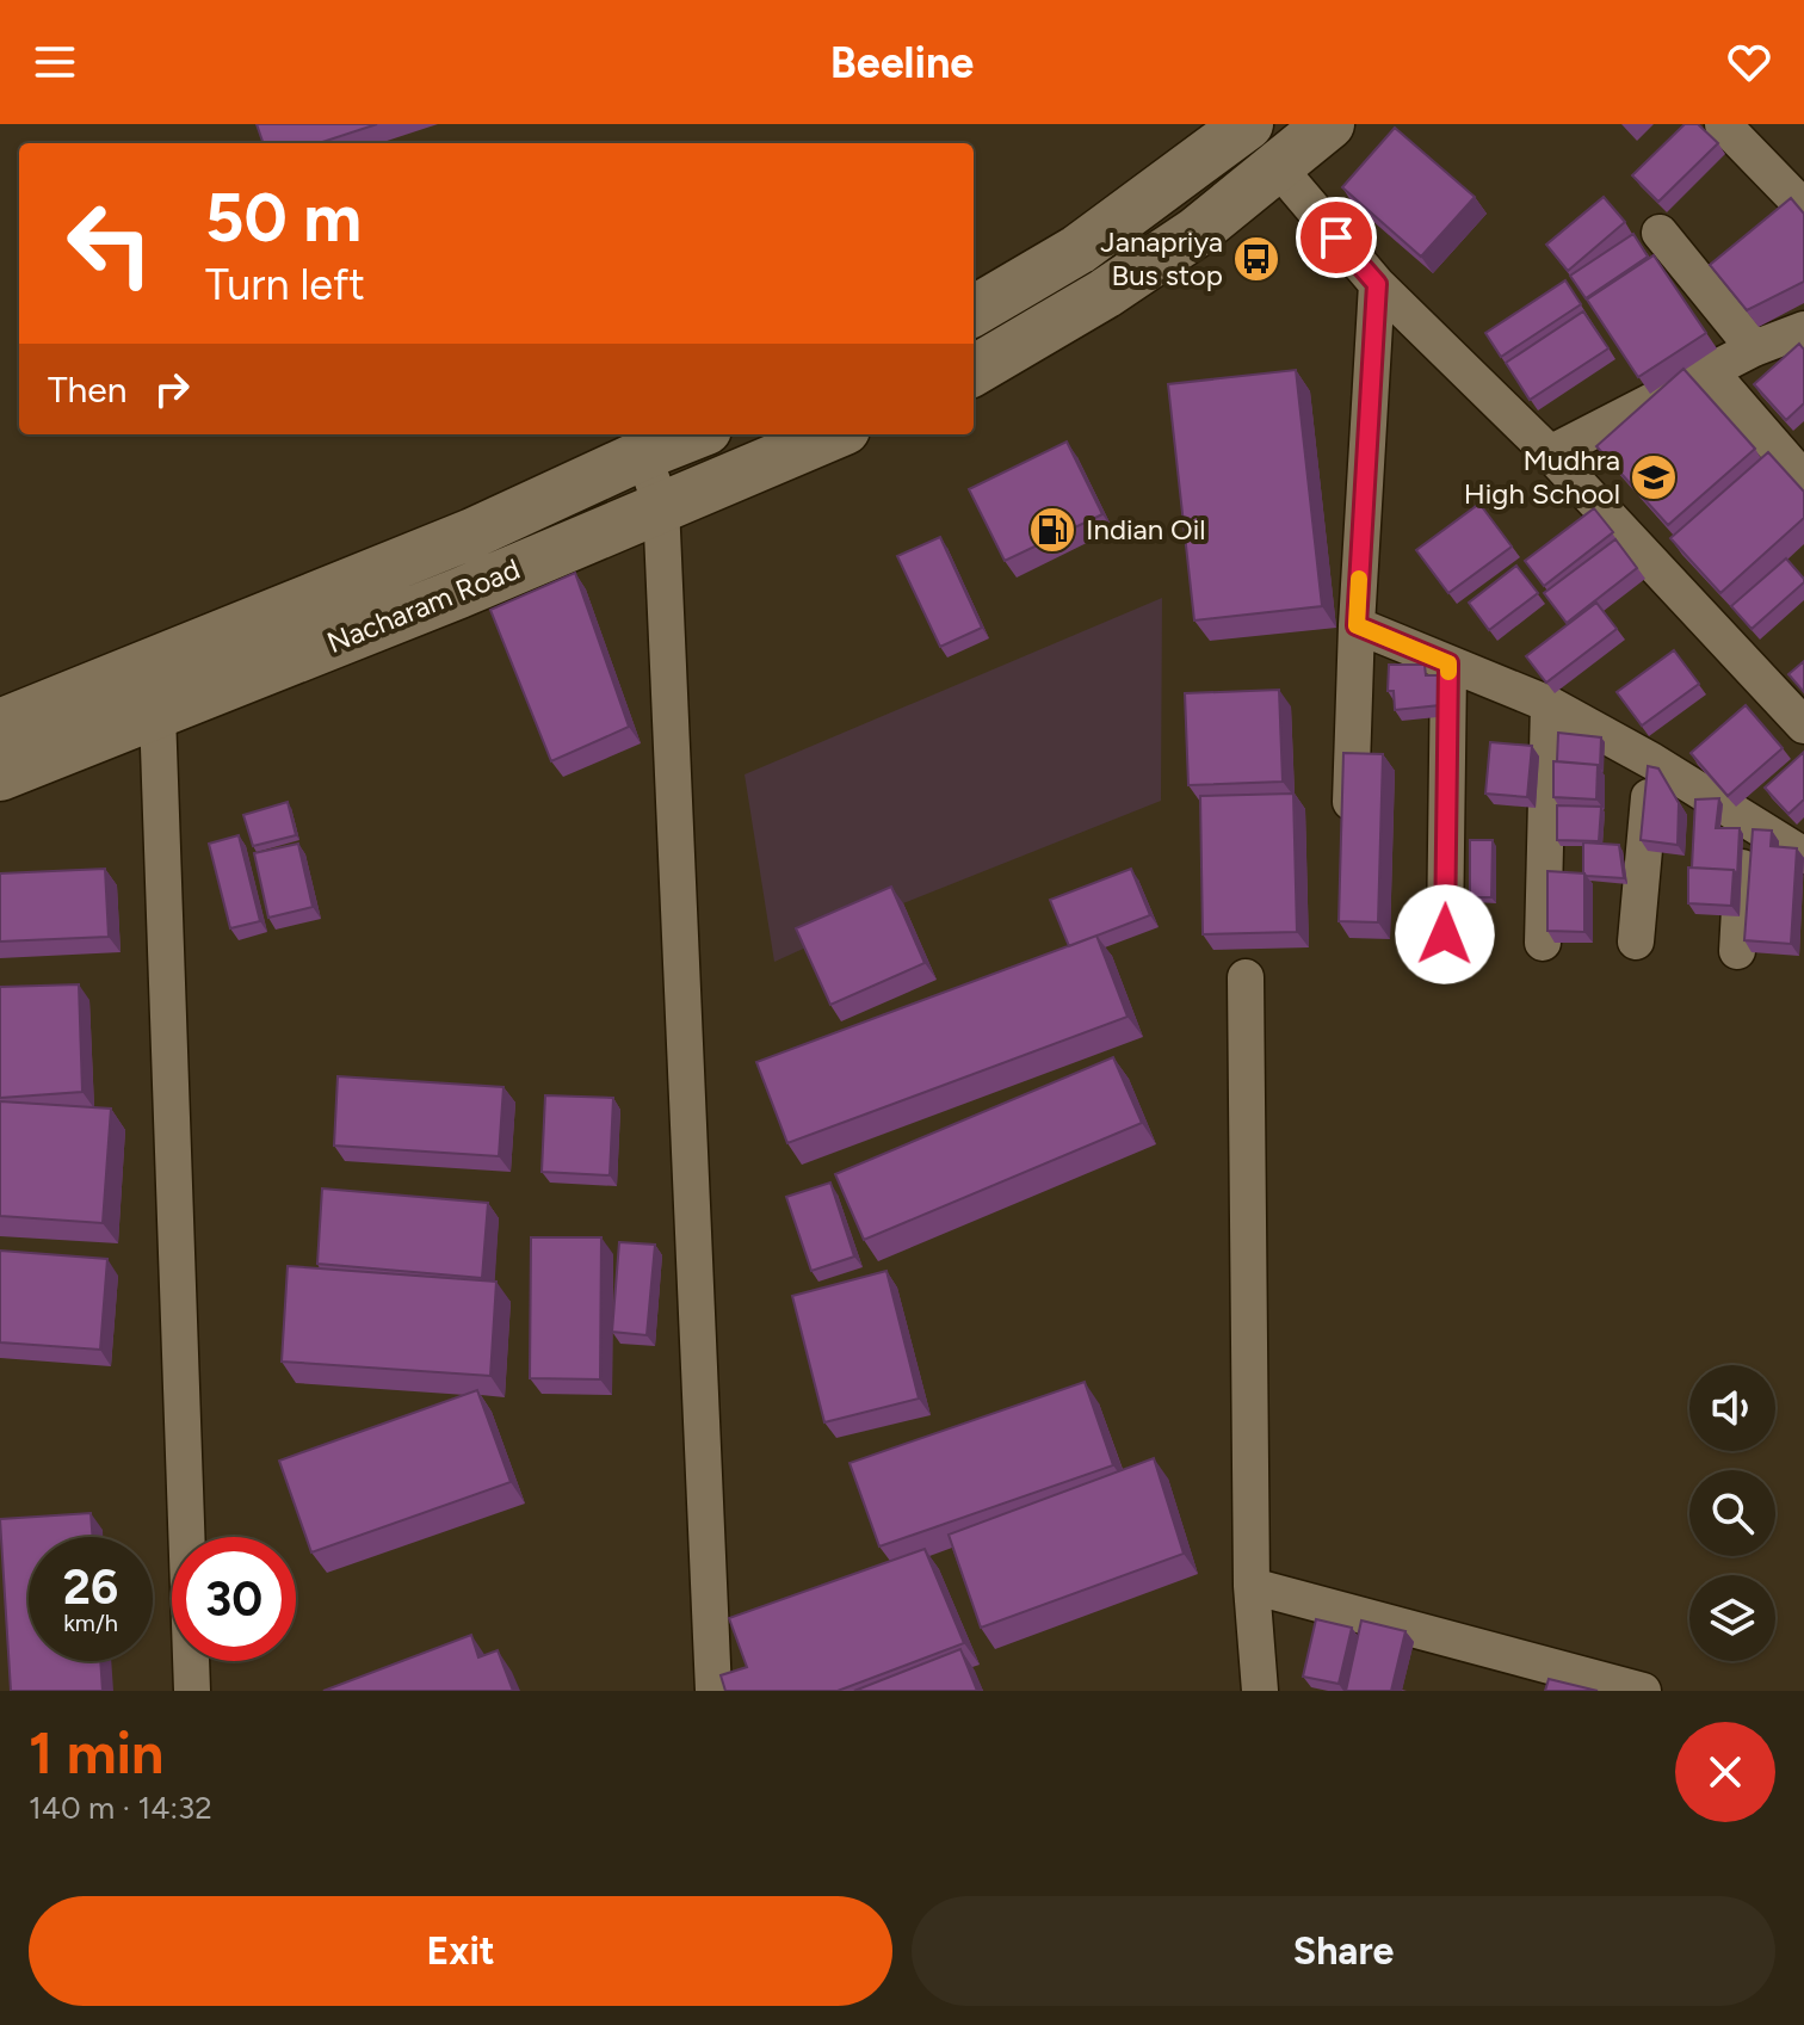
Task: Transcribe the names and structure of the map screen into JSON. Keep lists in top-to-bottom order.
{
  "streets": {
    "main road": ["Nacharam Road"]
  },
  "places": {
    "bus stop": ["Janapriya Bus stop"],
    "school or university": ["Mudhra High School"],
    "fuel station": ["Indian Oil"]
  },
  "page": {
    "header": "Beeline",
    "turn": ["50 m", "Turn left"],
    "then": "Then",
    "speed": "26 km/h",
    "limit": "30",
    "heading": ["1 min", "140 m · 14:32"],
    "buttons": ["Exit", "Share"]
  }
}
